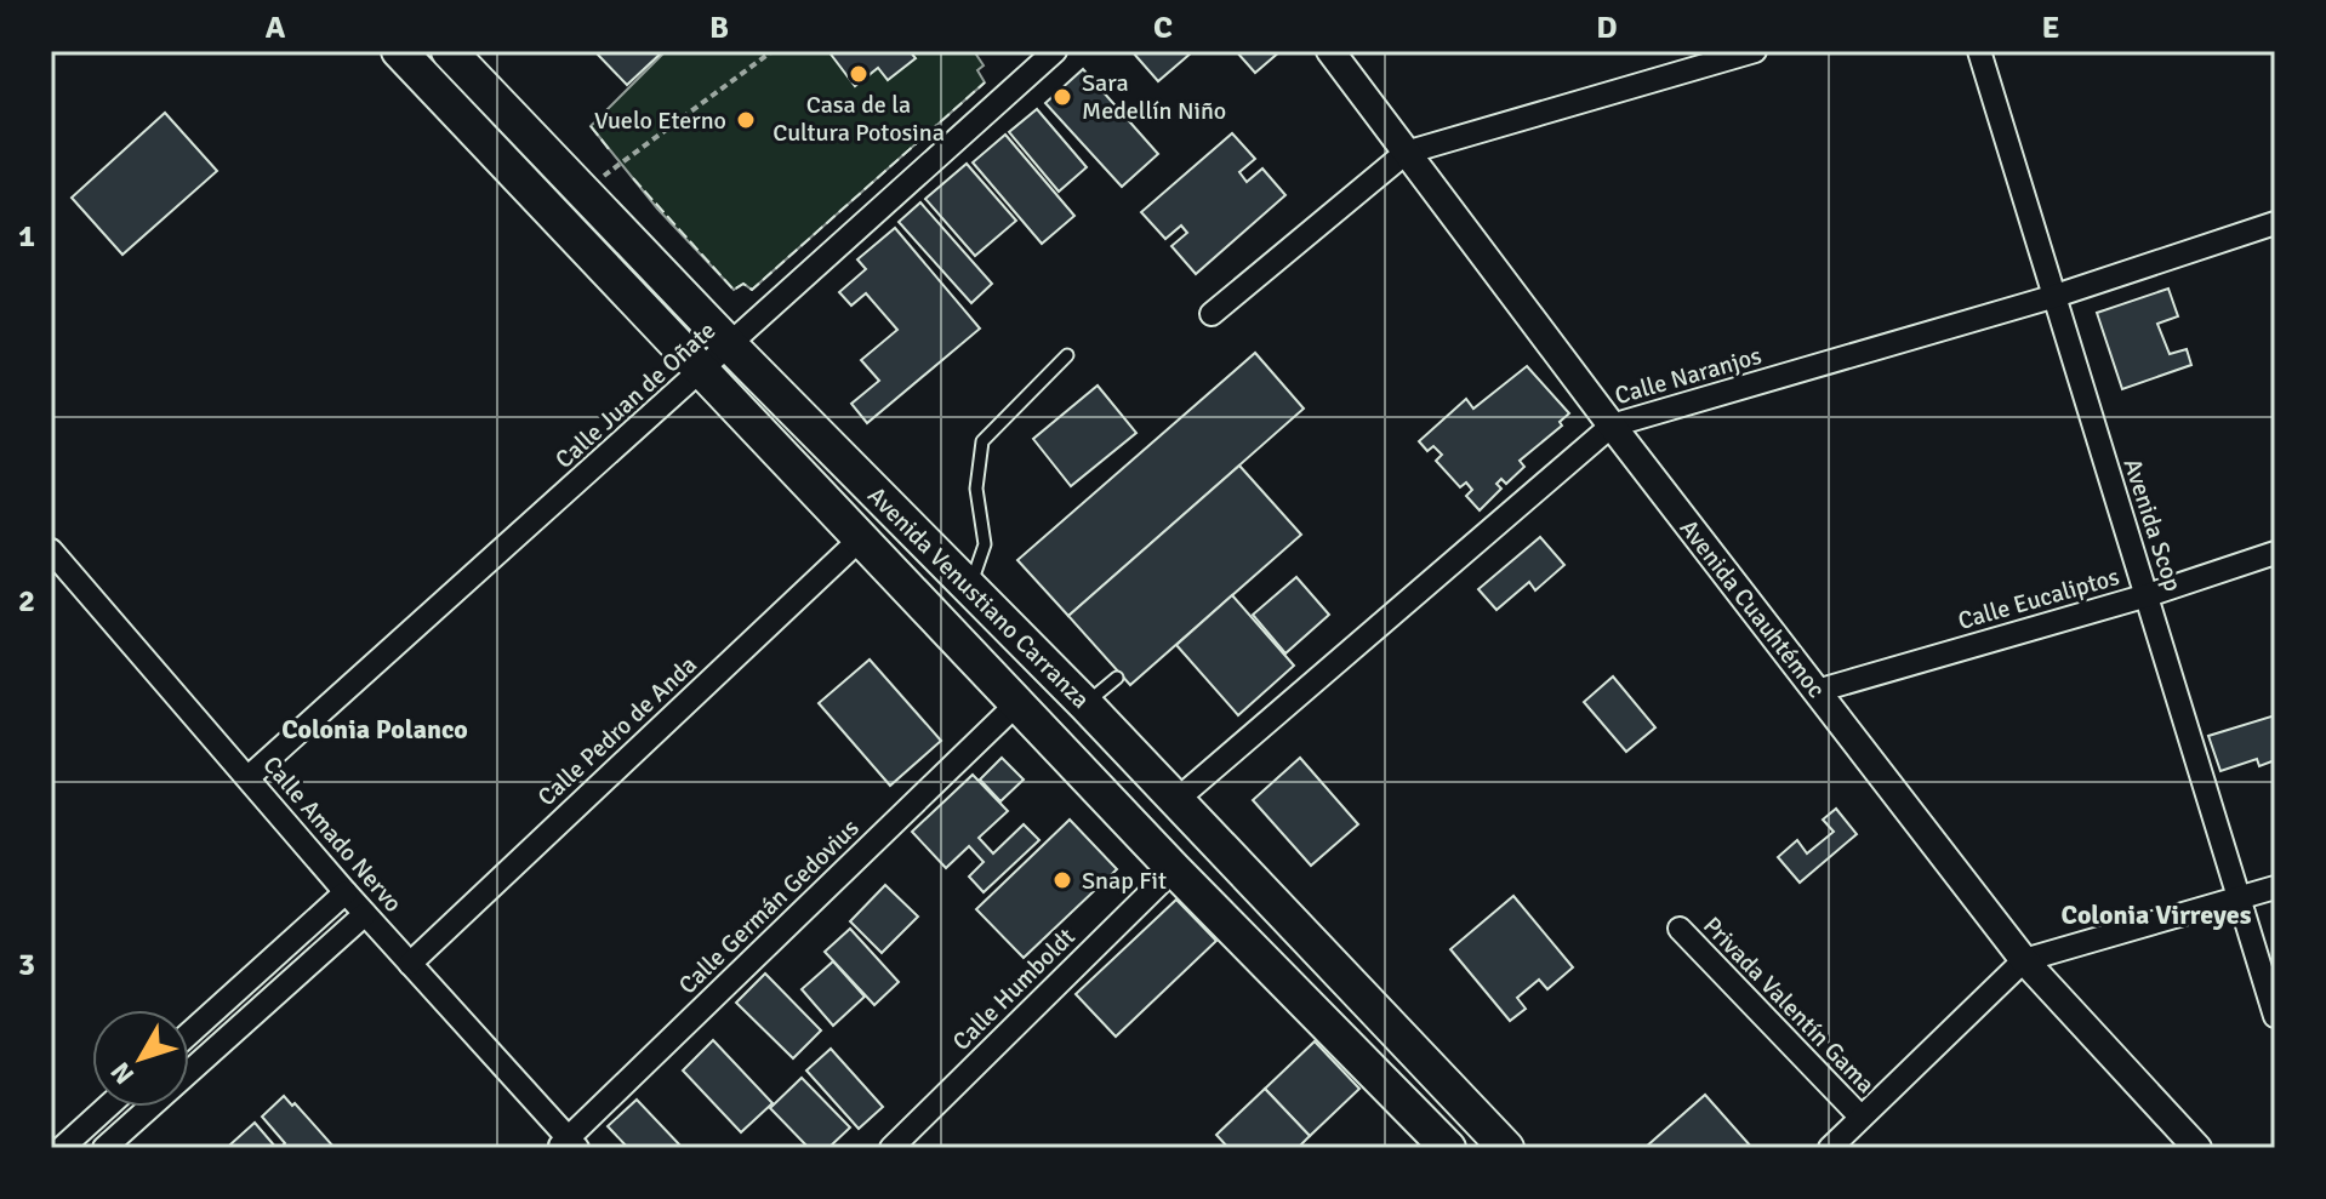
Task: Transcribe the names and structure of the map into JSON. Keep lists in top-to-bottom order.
{
  "streets": {
    "main road": ["Avenida Venustiano Carranza"],
    "street": [
      "Calle Naranjos",
      "Calle Juan de Oñate",
      "Avenida Scop",
      "Calle Eucaliptos",
      "Avenida Cuauhtémoc",
      "Calle Pedro de Anda",
      "Calle Amado Nervo",
      "Calle Germán Gedovius",
      "Calle Humboldt",
      "Privada Valentín Gama"
    ]
  },
  "crossings": [
    ["Calle Naranjos", "Avenida Scop"],
    ["Calle Naranjos", "Avenida Venustiano Carranza"],
    ["Calle Naranjos", "Avenida Cuauhtémoc"],
    ["Calle Juan de Oñate", "Avenida Venustiano Carranza"],
    ["Calle Juan de Oñate", "Calle Amado Nervo"],
    ["Avenida Scop", "Calle Eucaliptos"],
    ["Avenida Venustiano Carranza", "Calle Pedro de Anda"],
    ["Avenida Venustiano Carranza", "Calle Germán Gedovius"],
    ["Avenida Venustiano Carranza", "Calle Humboldt"],
    ["Calle Eucaliptos", "Avenida Cuauhtémoc"],
    ["Calle Pedro de Anda", "Calle Amado Nervo"],
    ["Calle Amado Nervo", "Calle Germán Gedovius"]
  ],
  "districts": ["Colonia Polanco", "Colonia Virreyes"],
  "places": [
    "Casa de la Cultura Potosina",
    "Sara Medellín Niño",
    "Vuelo Eterno",
    "Snap Fit"
  ],
  "north": "bottom left",
  "grid": {
    "columns": [
      "A",
      "B",
      "C",
      "D",
      "E"
    ],
    "rows": ["1", "2", "3"]
  }
}
